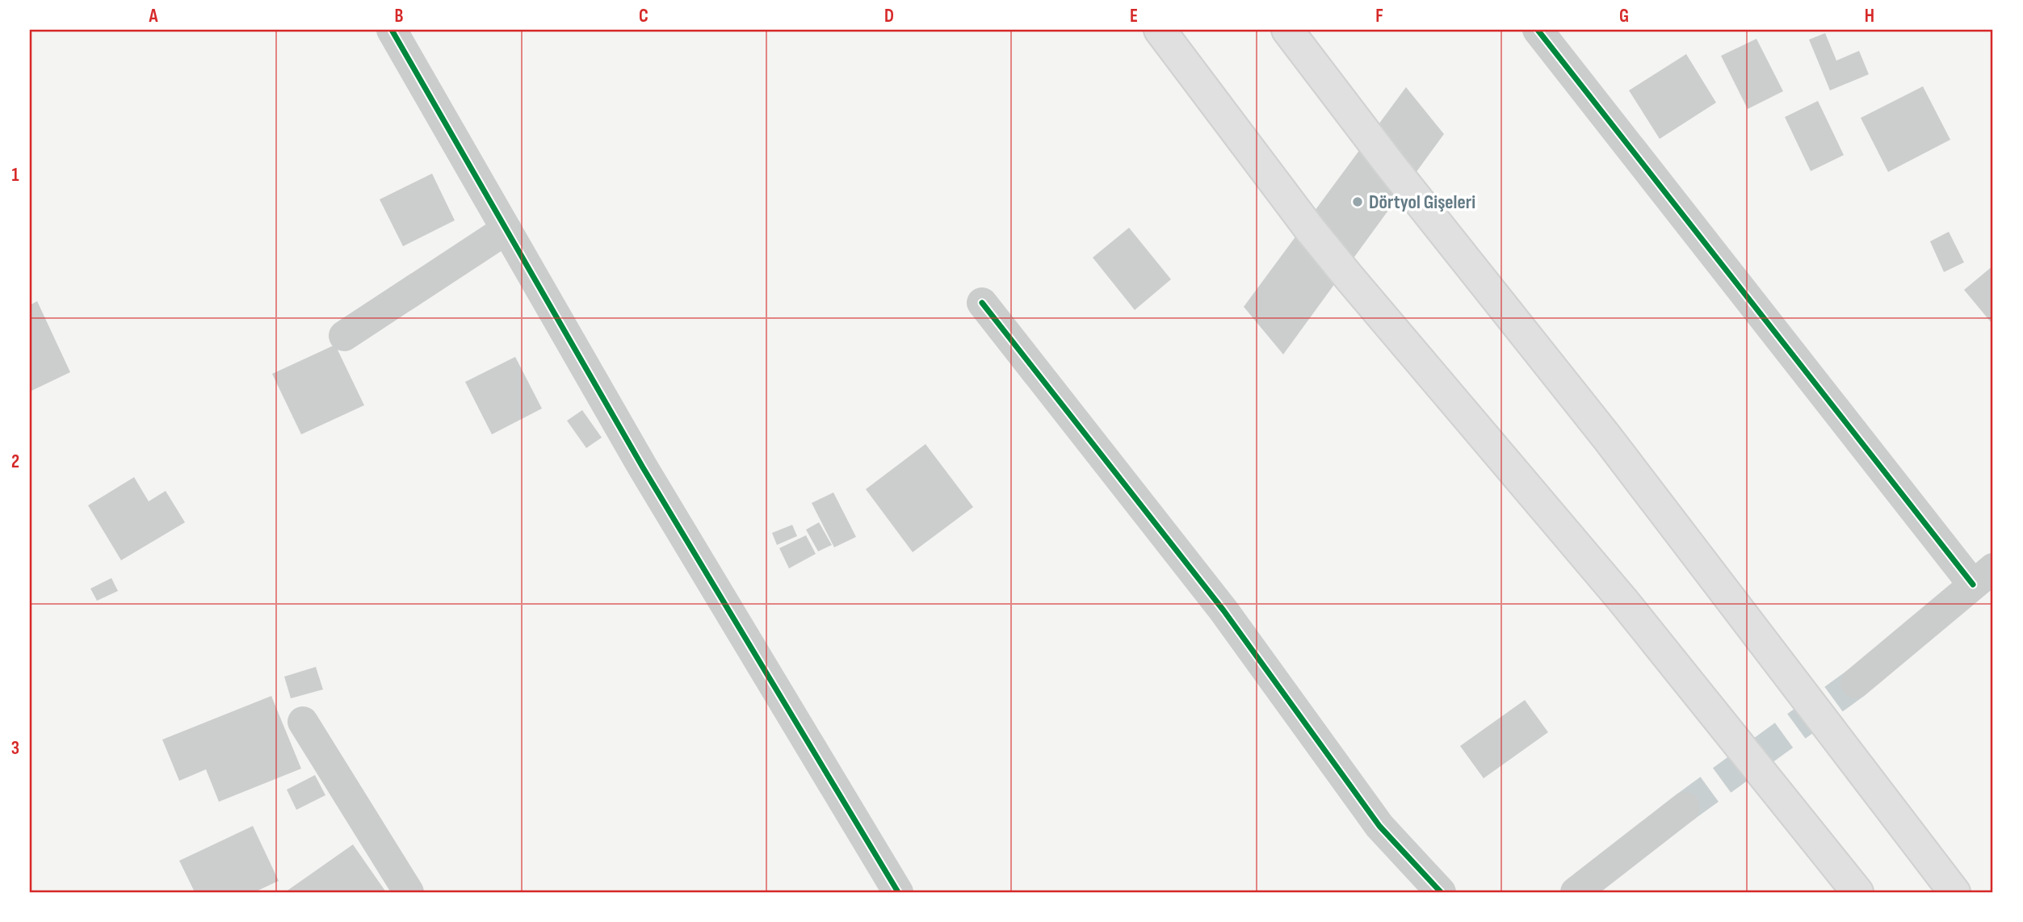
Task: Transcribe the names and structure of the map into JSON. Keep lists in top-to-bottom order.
{
  "places": ["Dörtyol Gişeleri"],
  "grid": {
    "columns": [
      "A",
      "B",
      "C",
      "D",
      "E",
      "F",
      "G",
      "H"
    ],
    "rows": ["1", "2", "3"]
  }
}
